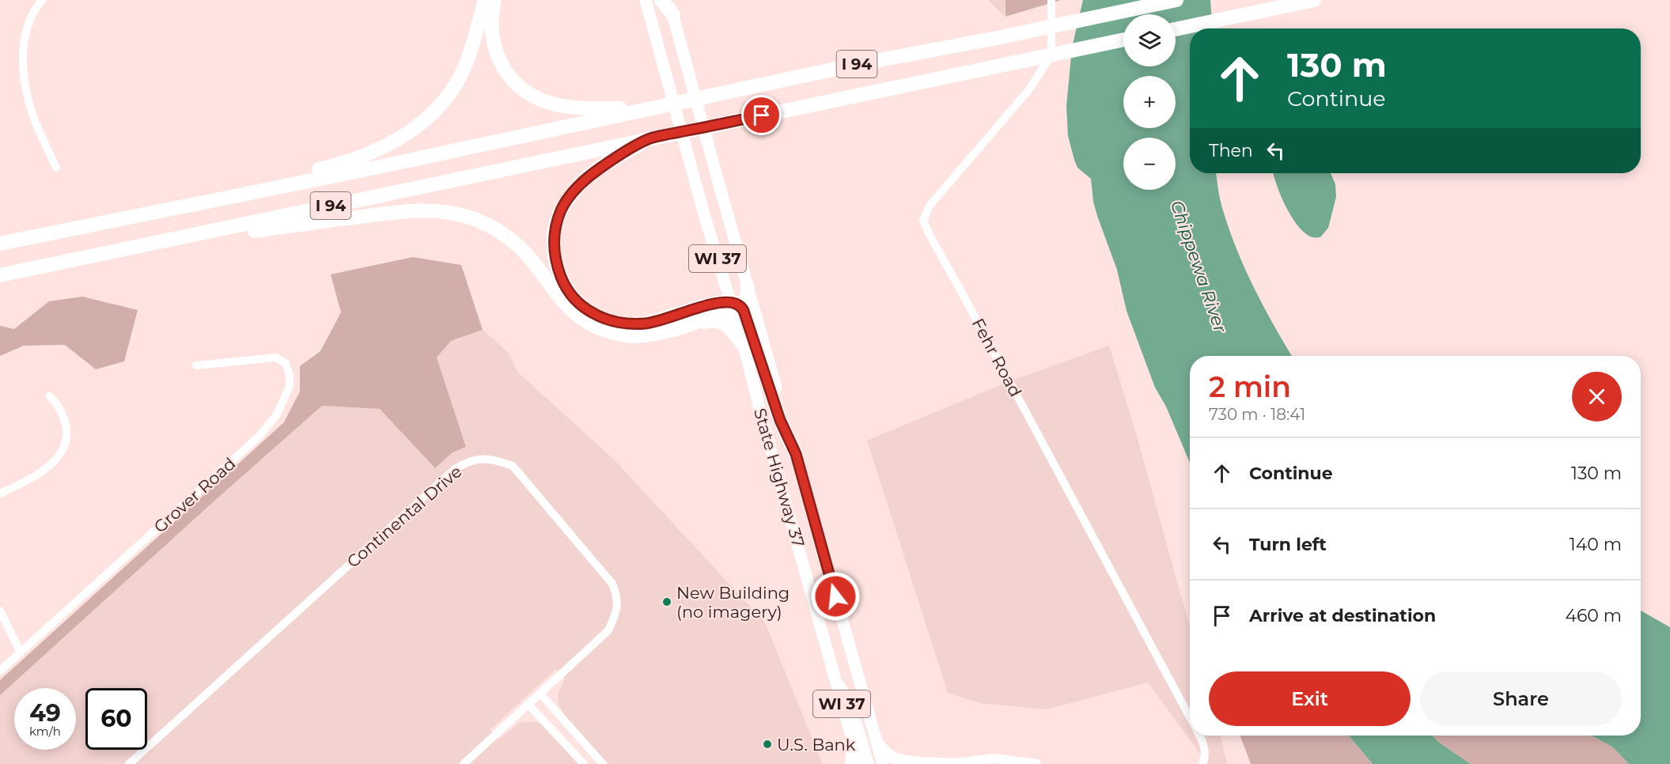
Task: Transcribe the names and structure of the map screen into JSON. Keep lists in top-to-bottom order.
{
  "streets": {
    "highway": ["I 94"],
    "main road": ["WI 37", "State Highway 37"],
    "street": ["Fehr Road", "Grover Road", "Continental Drive"]
  },
  "water": ["Chippewa River"],
  "places": ["New Building (no imagery)", "U.S. Bank"],
  "page": {
    "map_buttons": ["+", "−"],
    "turn": ["130 m", "Continue"],
    "then": "Then",
    "heading": ["2 min", "730 m · 18:41"],
    "list": [
      {
        "name": "Continue",
        "value": "130 m"
      },
      {
        "name": "Turn left",
        "value": "140 m"
      },
      {
        "name": "Arrive at destination",
        "value": "460 m"
      }
    ],
    "buttons": ["Exit", "Share"],
    "speed": "49 km/h",
    "limit": "60"
  }
}
